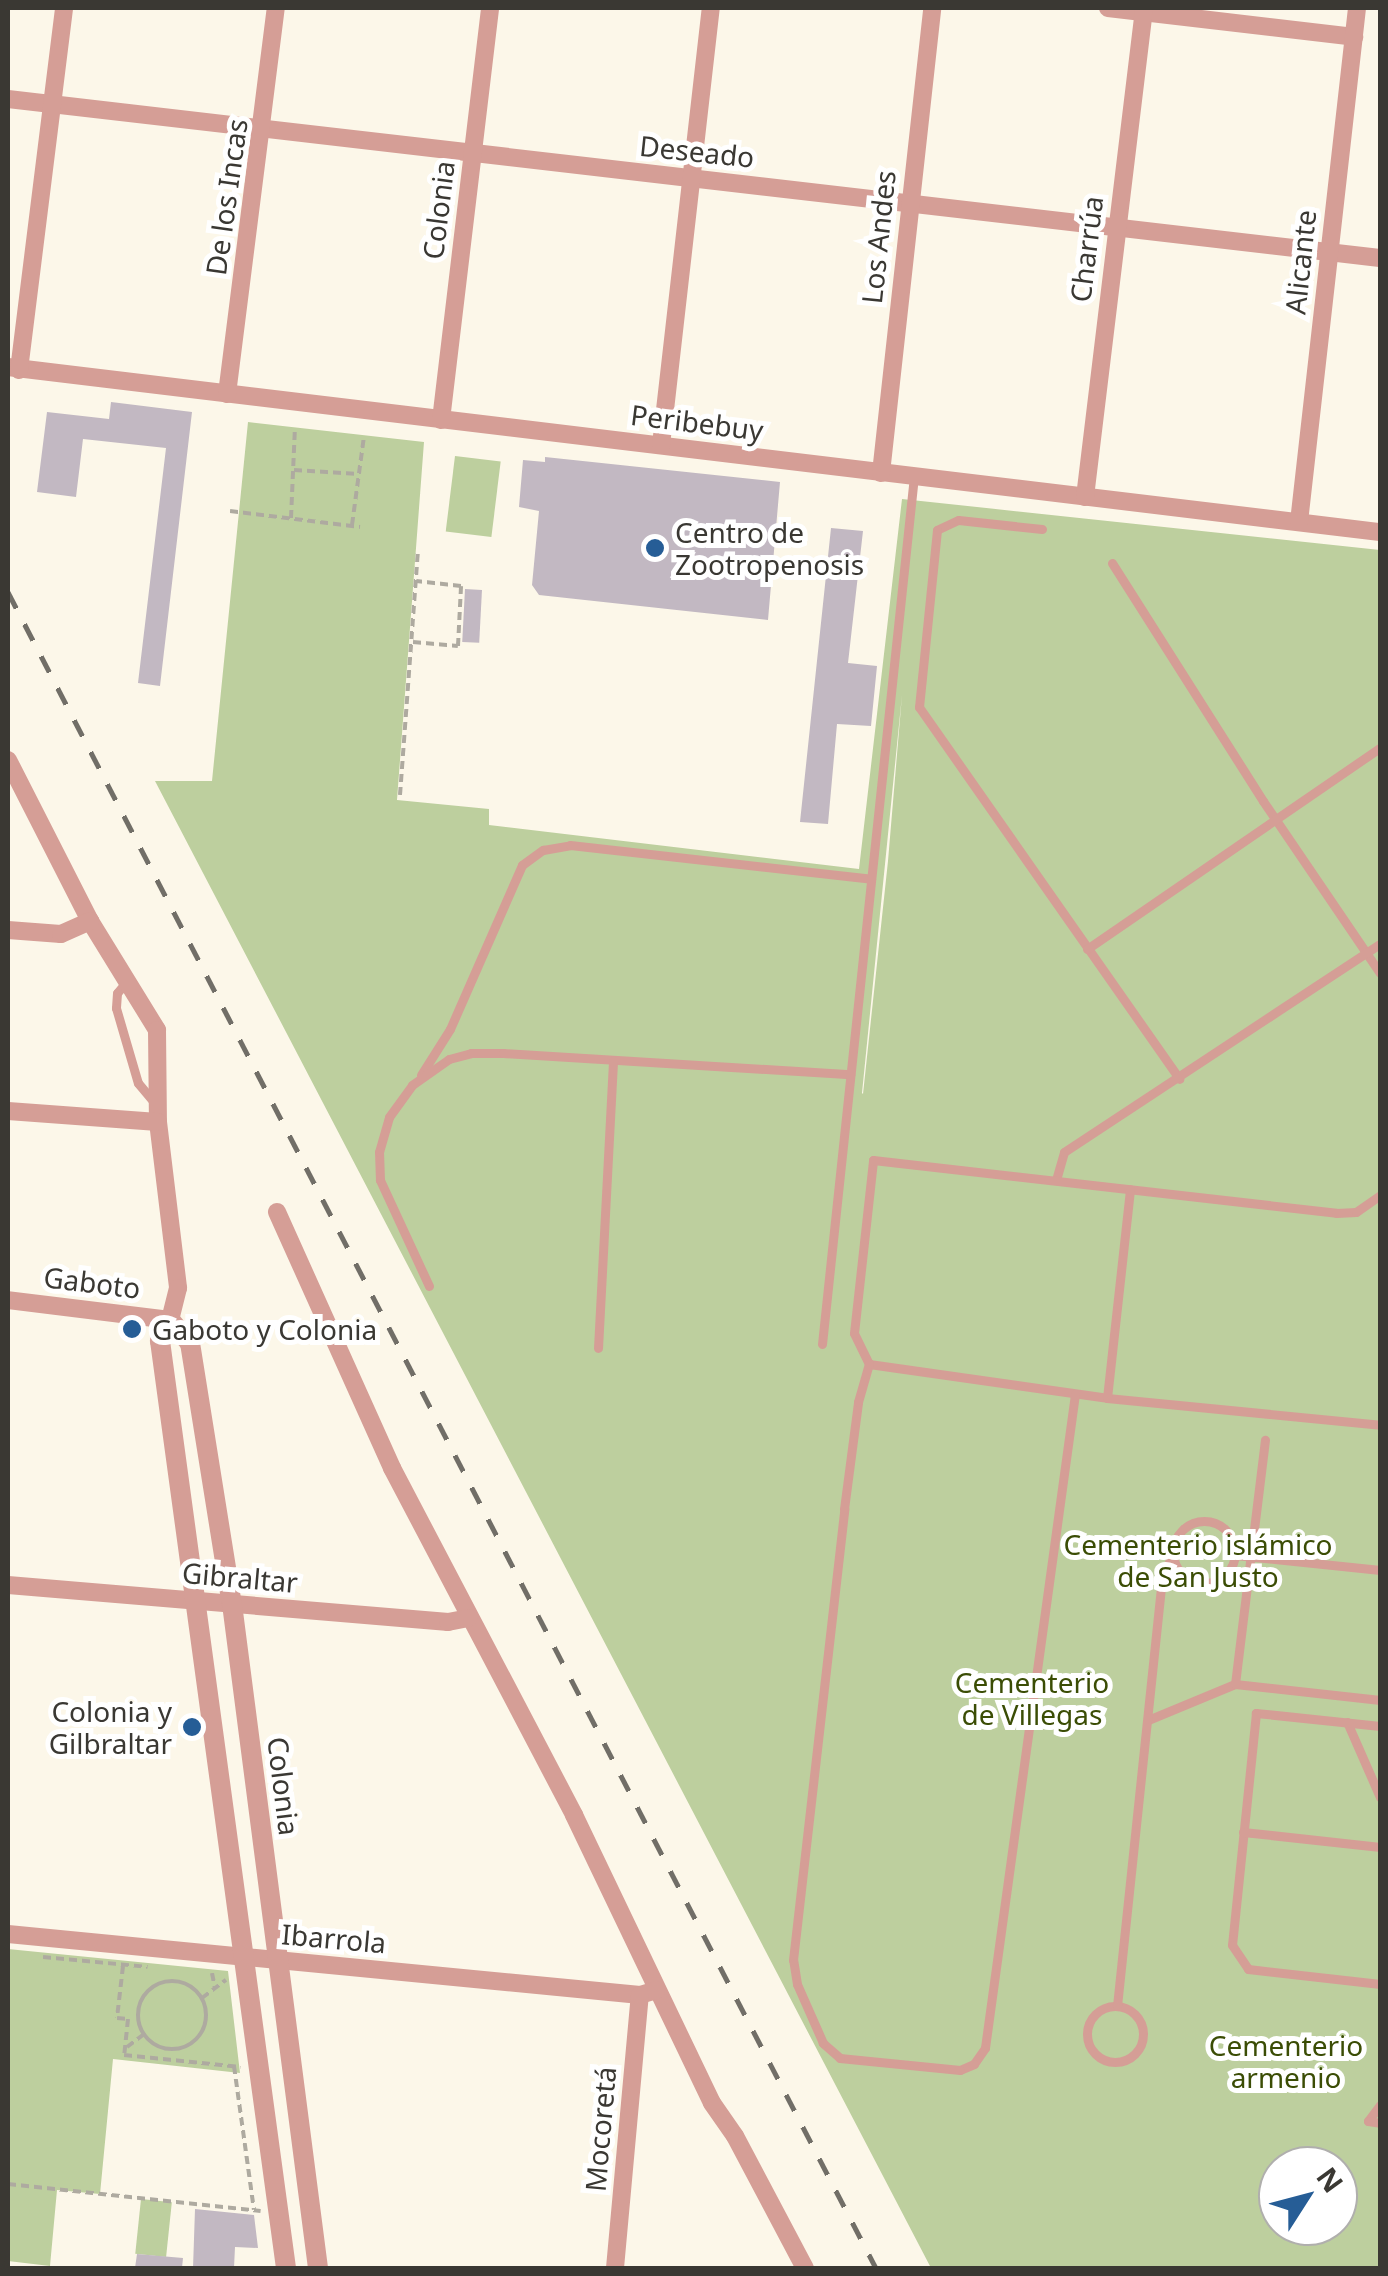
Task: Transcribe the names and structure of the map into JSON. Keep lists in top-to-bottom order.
{
  "streets": {
    "street": [
      "Deseado",
      "De los Incas",
      "Colonia",
      "Los Andes",
      "Charrúa",
      "Alicante",
      "Peribebuy",
      "Gaboto",
      "Gibraltar",
      "Ibarrola",
      "Mocoretá"
    ]
  },
  "crossings": [
    ["Deseado", "De los Incas"],
    ["Deseado", "Colonia"],
    ["Deseado", "Los Andes"],
    ["Deseado", "Charrúa"],
    ["Deseado", "Alicante"],
    ["De los Incas", "Peribebuy"],
    ["Colonia", "Peribebuy"],
    ["Colonia", "Gaboto"],
    ["Colonia", "Gibraltar"],
    ["Colonia", "Ibarrola"],
    ["Los Andes", "Peribebuy"],
    ["Charrúa", "Peribebuy"],
    ["Alicante", "Peribebuy"],
    ["Ibarrola", "Mocoretá"]
  ],
  "parks": ["Cementerio islámico de San Justo", "Cementerio de Villegas", "Cementerio armenio"],
  "places": ["Centro de Zootropenosis", "Gaboto y Colonia", "Colonia y Gilbraltar"],
  "north": "top right"
}
